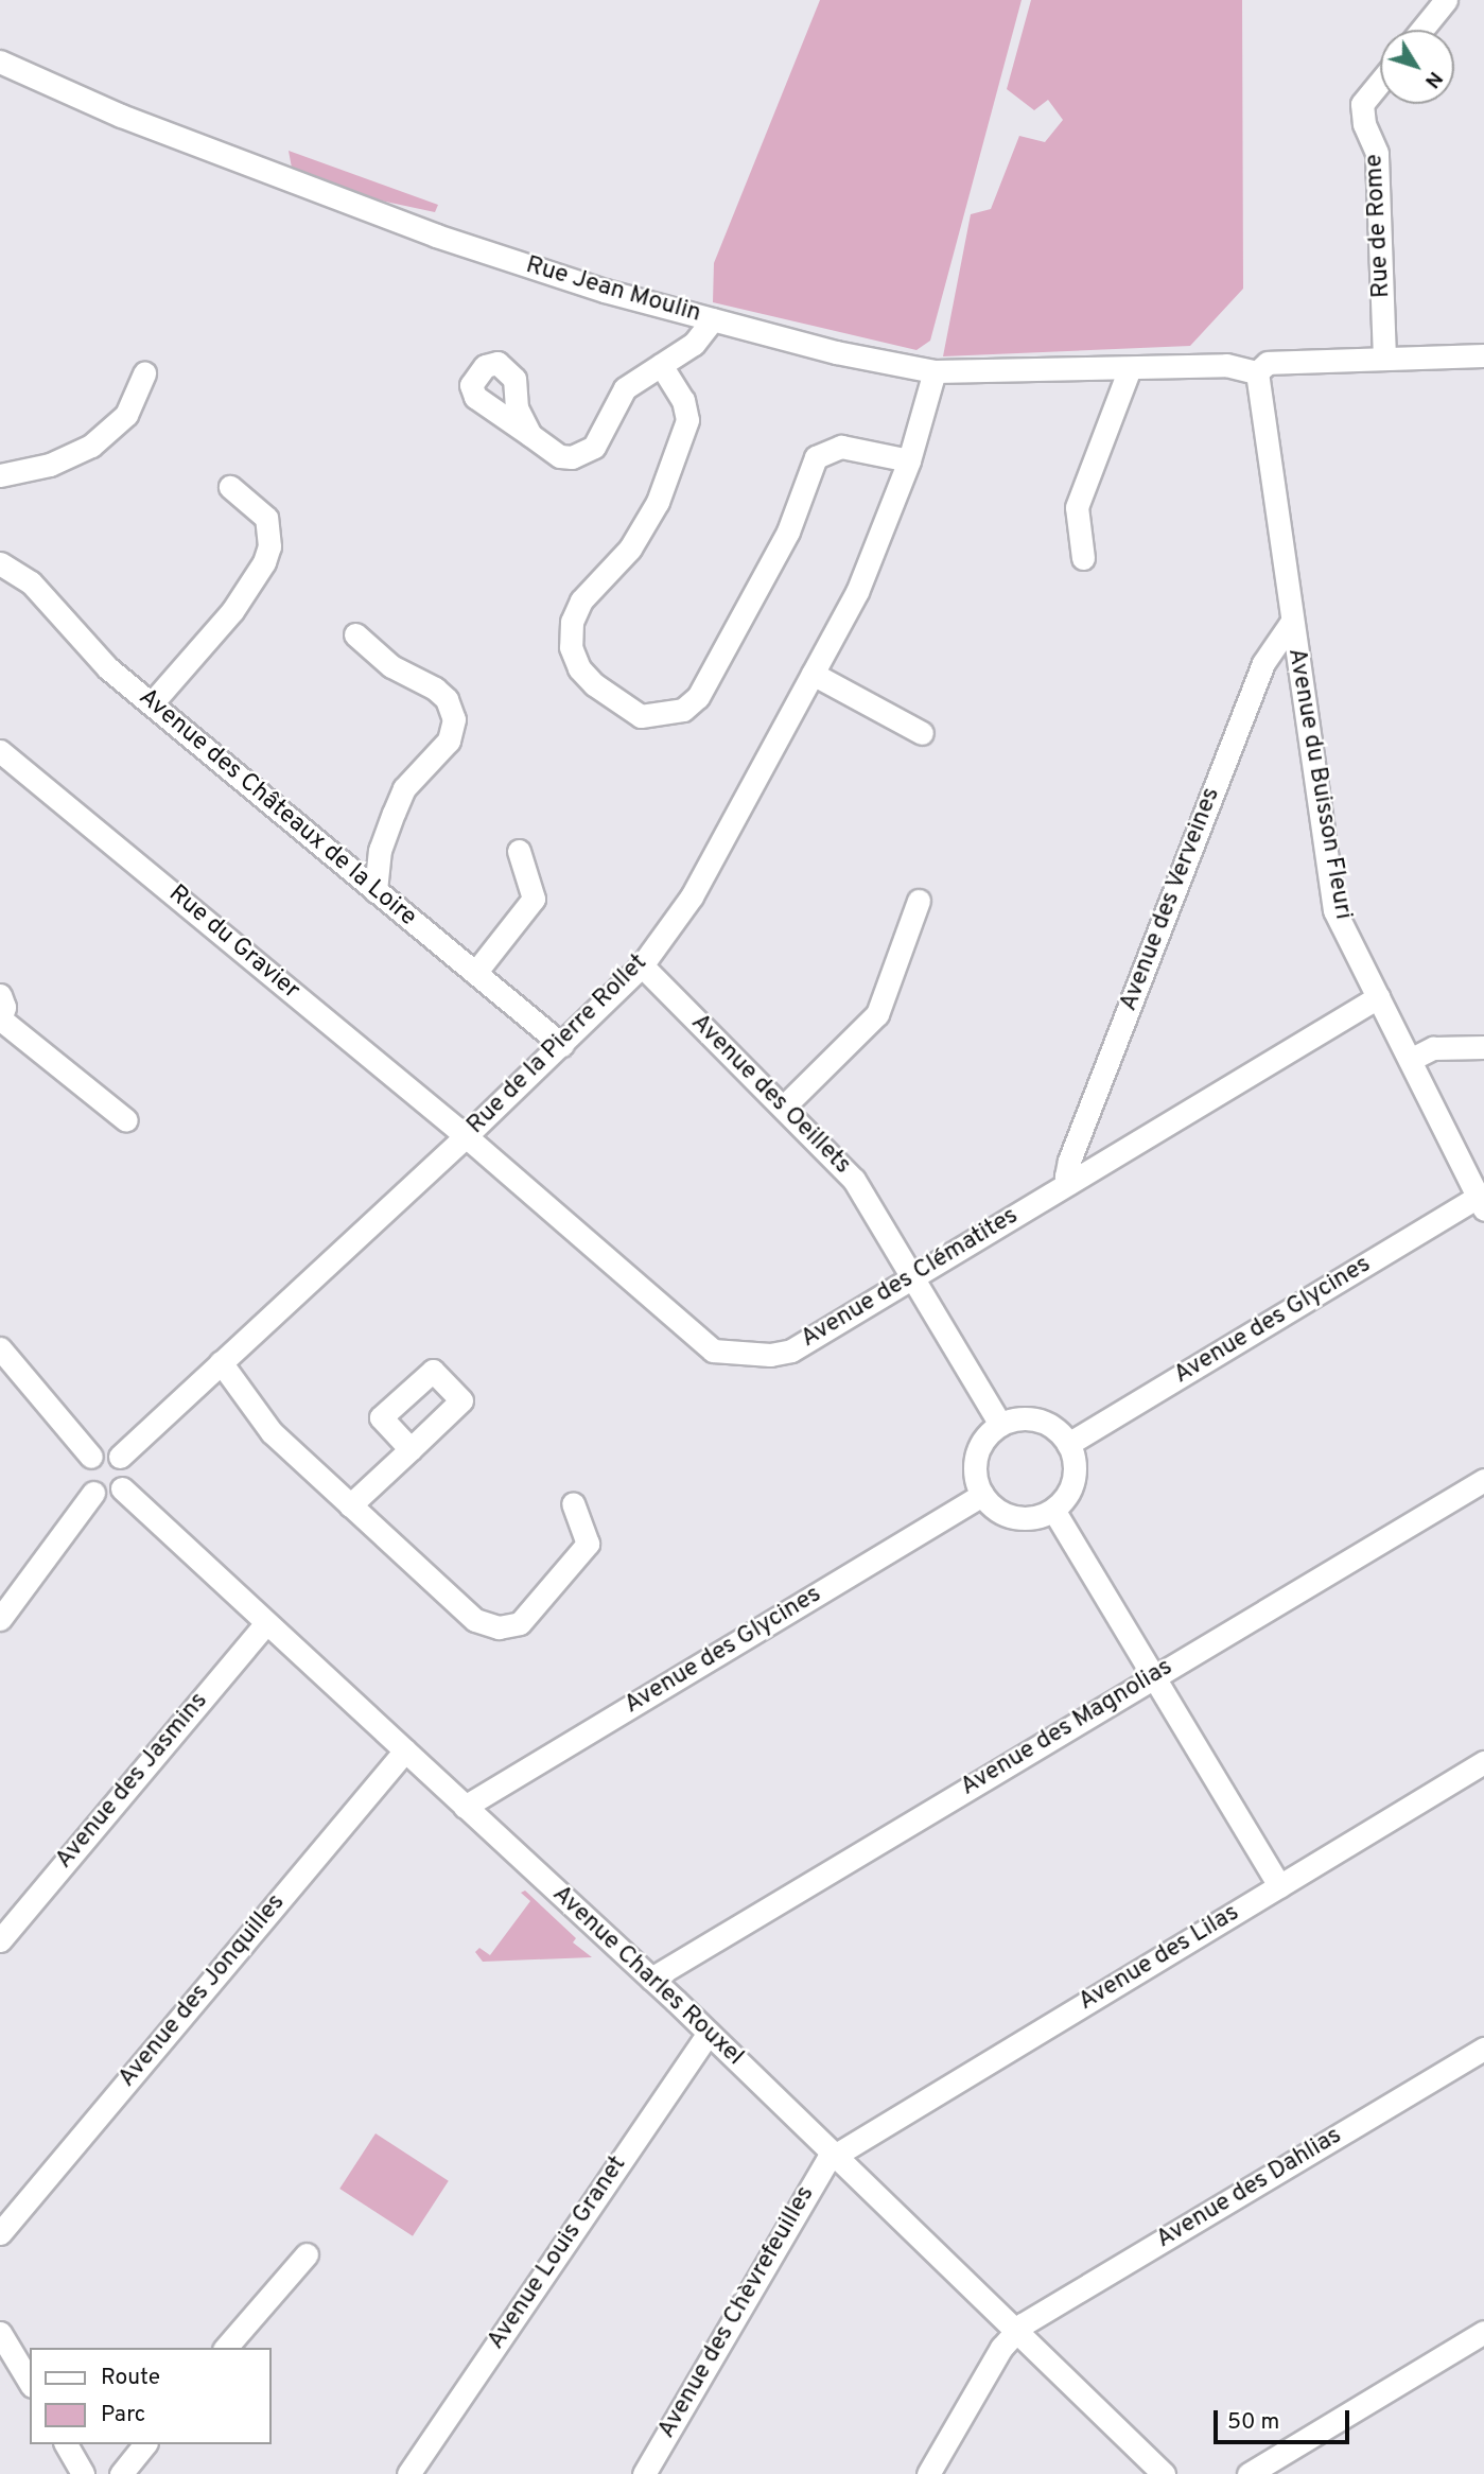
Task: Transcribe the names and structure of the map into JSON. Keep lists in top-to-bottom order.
{
  "streets": {
    "street": [
      "Rue de Rome",
      "Rue Jean Moulin",
      "Avenue du Buisson Fleuri",
      "Avenue des Châteaux de la Loire",
      "Avenue des Verveines",
      "Rue du Gravier",
      "Rue de la Pierre Rollet",
      "Avenue des Oeillets",
      "Avenue des Clématites",
      "Avenue des Glycines",
      "Avenue des Magnolias",
      "Avenue des Jasmins",
      "Avenue des Lilas",
      "Avenue Charles Rouxel",
      "Avenue des Jonquilles",
      "Avenue des Dahlias",
      "Avenue Louis Granet",
      "Avenue des Chèvrefeuilles"
    ]
  },
  "crossings": [
    ["Rue Jean Moulin", "Avenue du Buisson Fleuri"],
    ["Rue Jean Moulin", "Rue de la Pierre Rollet"],
    ["Avenue du Buisson Fleuri", "Avenue des Verveines"],
    ["Avenue du Buisson Fleuri", "Avenue des Clématites"],
    ["Avenue du Buisson Fleuri", "Avenue des Glycines"],
    ["Avenue des Châteaux de la Loire", "Rue de la Pierre Rollet"],
    ["Avenue des Verveines", "Avenue des Clématites"],
    ["Rue du Gravier", "Rue de la Pierre Rollet"],
    ["Rue du Gravier", "Avenue des Clématites"],
    ["Rue de la Pierre Rollet", "Avenue des Oeillets"],
    ["Rue de la Pierre Rollet", "Avenue des Clématites"],
    ["Rue de la Pierre Rollet", "Avenue Charles Rouxel"],
    ["Avenue des Oeillets", "Avenue des Clématites"],
    ["Avenue des Oeillets", "Avenue des Glycines"],
    ["Avenue des Glycines", "Avenue Charles Rouxel"],
    ["Avenue des Magnolias", "Avenue Charles Rouxel"],
    ["Avenue des Jasmins", "Avenue Charles Rouxel"],
    ["Avenue des Lilas", "Avenue Charles Rouxel"],
    ["Avenue des Lilas", "Avenue des Chèvrefeuilles"],
    ["Avenue Charles Rouxel", "Avenue des Jonquilles"],
    ["Avenue Charles Rouxel", "Avenue des Dahlias"],
    ["Avenue Charles Rouxel", "Avenue Louis Granet"],
    ["Avenue Charles Rouxel", "Avenue des Chèvrefeuilles"]
  ],
  "legend": ["Route", "Parc"],
  "scale_bar": "50 m",
  "north": "bottom right"
}
